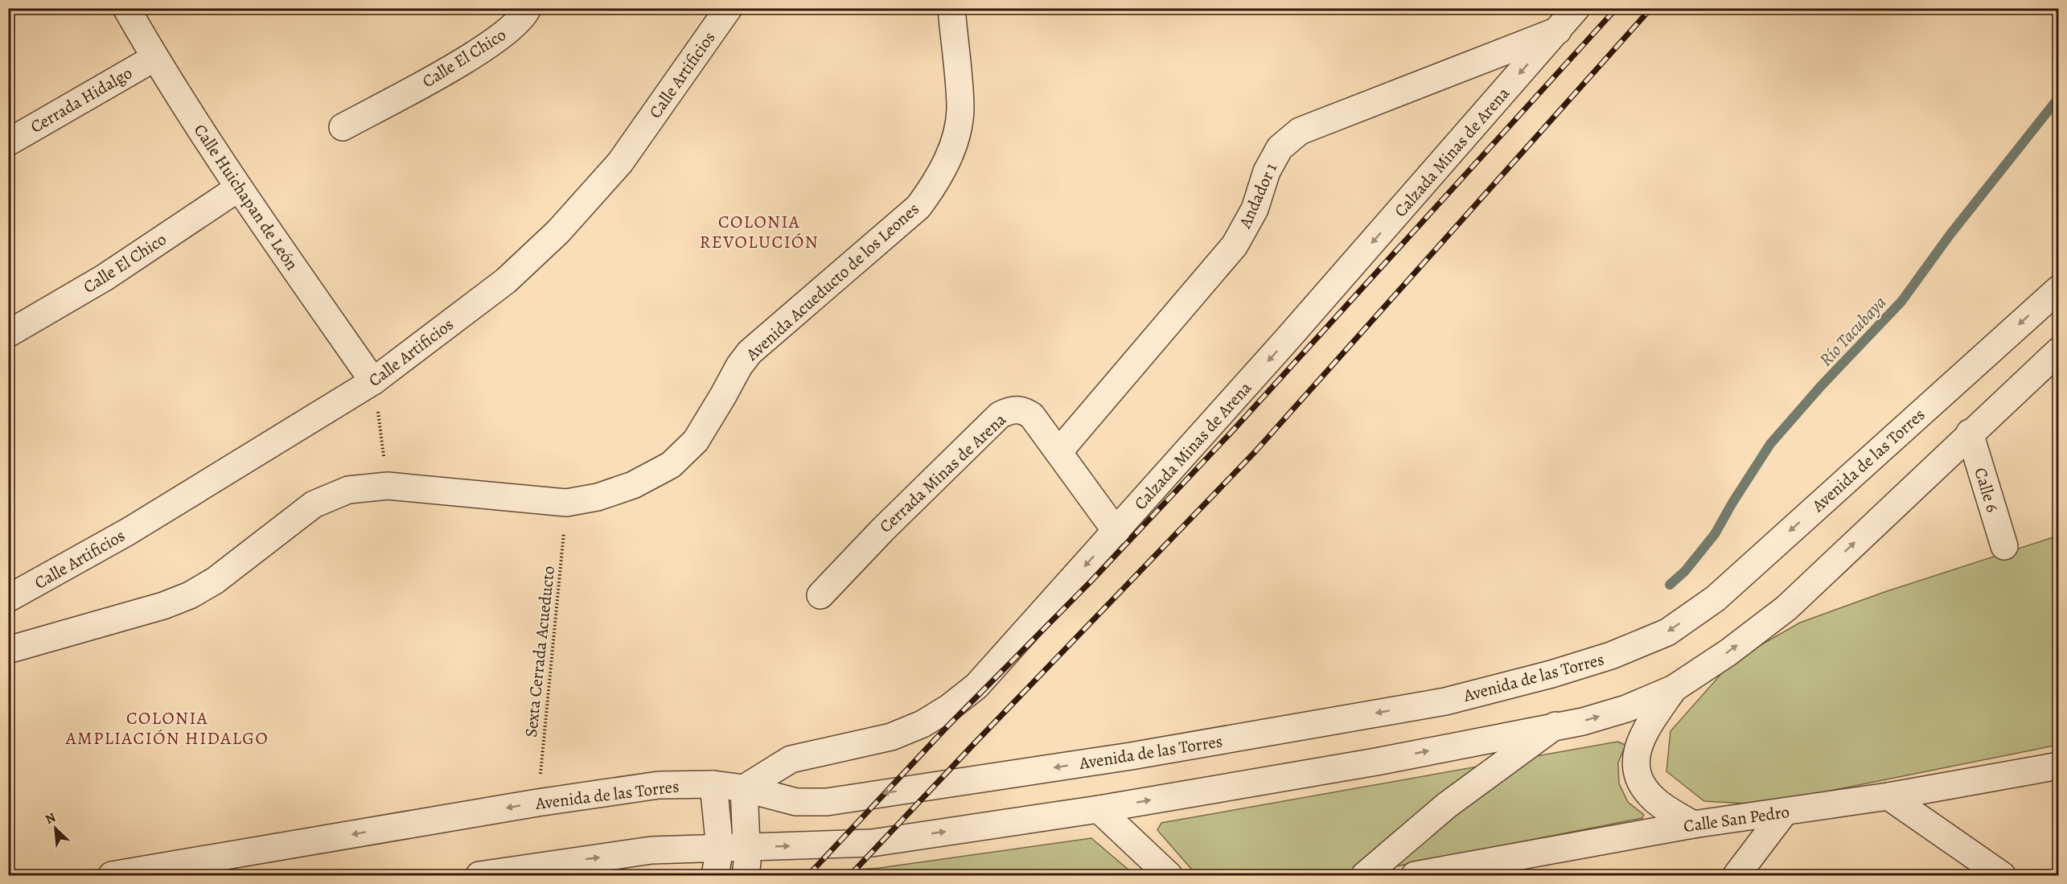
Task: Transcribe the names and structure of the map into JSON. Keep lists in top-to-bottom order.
{
  "streets": {
    "street": [
      "Calle El Chico",
      "Calle Artificios",
      "Cerrada Hidalgo",
      "Calzada Minas de Arena",
      "Andador 1",
      "Calle Huichapan de León",
      "Avenida Acueducto de los Leones",
      "Avenida de las Torres",
      "Cerrada Minas de Arena",
      "Calle 6",
      "Calle San Pedro"
    ],
    "path": ["Sexta Cerrada Acueducto"]
  },
  "crossings": [
    ["Calle El Chico", "Calle Huichapan de León"],
    ["Calle Artificios", "Calle Huichapan de León"],
    ["Cerrada Hidalgo", "Calle Huichapan de León"],
    ["Calzada Minas de Arena", "Andador 1"],
    ["Calzada Minas de Arena", "Avenida de las Torres"],
    ["Calzada Minas de Arena", "Cerrada Minas de Arena"],
    ["Andador 1", "Cerrada Minas de Arena"],
    ["Avenida Acueducto de los Leones", "Sexta Cerrada Acueducto"],
    ["Avenida de las Torres", "Sexta Cerrada Acueducto"]
  ],
  "one_way": ["Calzada Minas de Arena"],
  "districts": ["COLONIA REVOLUCIÓN", "COLONIA AMPLIACIÓN HIDALGO"],
  "water": ["Río Tacubaya"],
  "north": "top left"
}
